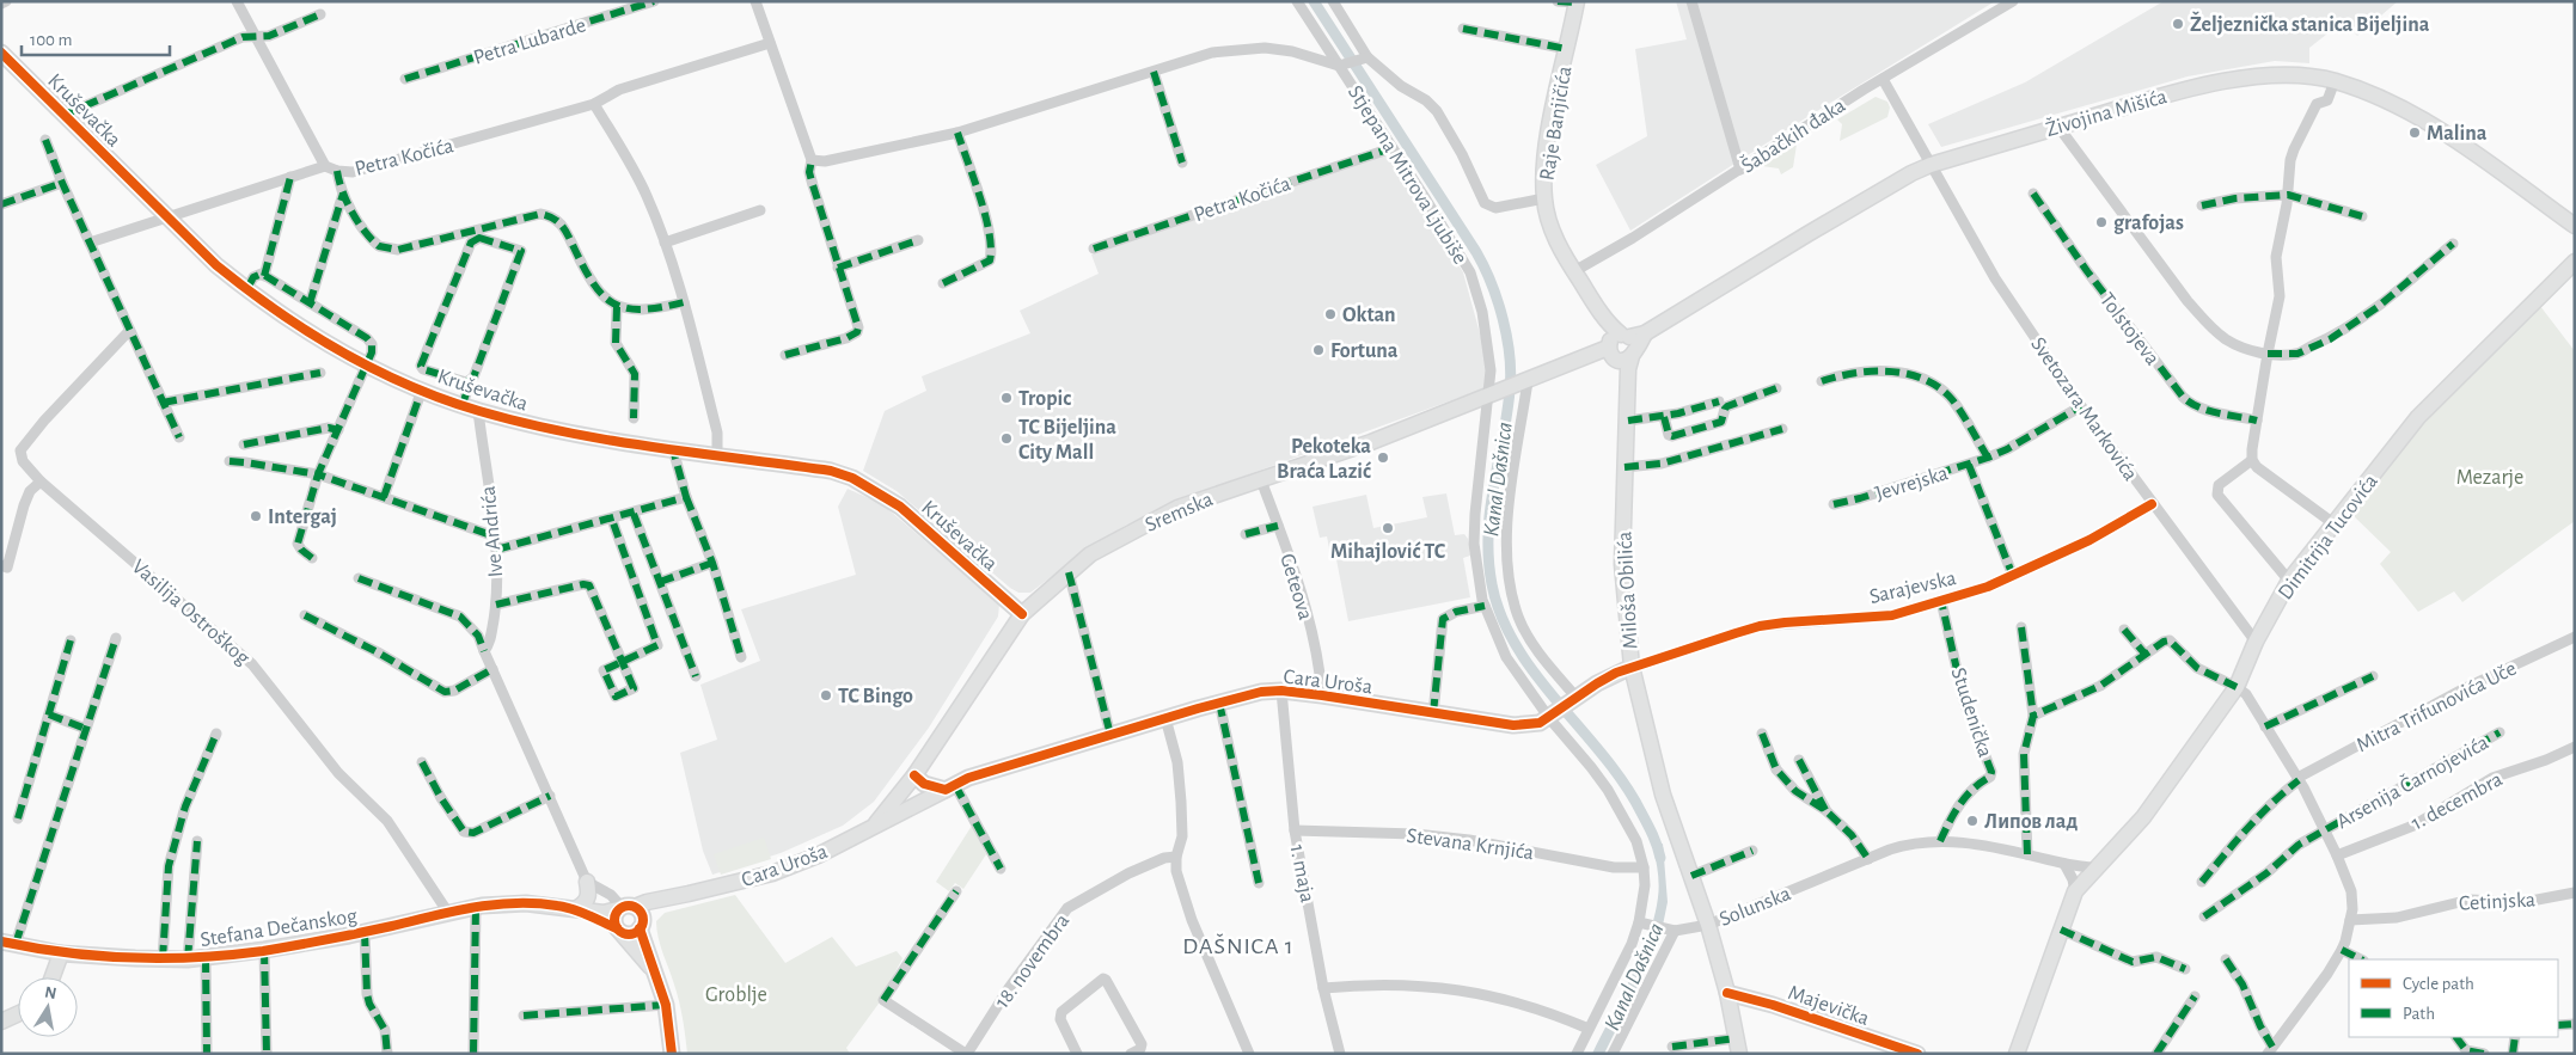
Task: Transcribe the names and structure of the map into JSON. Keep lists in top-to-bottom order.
{
  "streets": {
    "main road": [
      "Kruševačka",
      "Živojina Mišića",
      "Raje Banjičića",
      "Sremska",
      "Dimitrija Tucovića",
      "Miloša Obilića",
      "Cara Uroša",
      "Stefana Dečanskog",
      "Majevička"
    ],
    "street": [
      "Petra Lubarde",
      "Šabačkih đaka",
      "Petra Kočića",
      "Stjepana Mitrova Ljubiše",
      "Tolstojeva",
      "Svetozara Markovića",
      "Jevrejska",
      "Ive Andrića",
      "Geteova",
      "Sarajevska",
      "Vasilija Ostroškog",
      "Mitra Trifunovića Uče",
      "Studenička",
      "Arsenija Čarnojevića",
      "1. decembra",
      "Stevana Krnjića",
      "1. maja",
      "Cetinjska",
      "Solunska",
      "18. novembra"
    ]
  },
  "crossings": [
    ["Kruševačka", "Petra Kočića"],
    ["Kruševačka", "Sremska"],
    ["Kruševačka", "Ive Andrića"],
    ["Živojina Mišića", "Svetozara Markovića"],
    ["Živojina Mišića", "Sremska"],
    ["Živojina Mišića", "Miloša Obilića"],
    ["Raje Banjičića", "Šabačkih đaka"],
    ["Raje Banjičića", "Miloša Obilića"],
    ["Šabačkih đaka", "Svetozara Markovića"],
    ["Petra Kočića", "Stjepana Mitrova Ljubiše"],
    ["Stjepana Mitrova Ljubiše", "Sremska"],
    ["Stjepana Mitrova Ljubiše", "Cara Uroša"],
    ["Stjepana Mitrova Ljubiše", "Stevana Krnjića"],
    ["Svetozara Markovića", "Jevrejska"],
    ["Svetozara Markovića", "Dimitrija Tucovića"],
    ["Svetozara Markovića", "Sarajevska"],
    ["Sremska", "Geteova"],
    ["Sremska", "Miloša Obilića"],
    ["Sremska", "Cara Uroša"],
    ["Dimitrija Tucovića", "Arsenija Čarnojevića"],
    ["Dimitrija Tucovića", "Solunska"],
    ["Geteova", "Cara Uroša"],
    ["Sarajevska", "Miloša Obilića"],
    ["Sarajevska", "Cara Uroša"],
    ["Sarajevska", "Studenička"],
    ["Miloša Obilića", "Cara Uroša"],
    ["Miloša Obilića", "Solunska"],
    ["Miloša Obilića", "Majevička"],
    ["Vasilija Ostroškog", "Stefana Dečanskog"],
    ["Cara Uroša", "1. maja"],
    ["Mitra Trifunovića Uče", "Arsenija Čarnojevića"],
    ["Studenička", "Solunska"],
    ["Arsenija Čarnojevića", "1. decembra"],
    ["Arsenija Čarnojevića", "Cetinjska"],
    ["Stevana Krnjića", "1. maja"]
  ],
  "districts": ["DAŠNICA 1"],
  "water": ["Kanal Dašnica"],
  "parks": ["Mezarje", "Groblje"],
  "places": [
    "Željeznička stanica Bijeljina",
    "Malina",
    "grafojas",
    "Oktan",
    "Fortuna",
    "Tropic",
    "TC Bijeljina City Mall",
    "Pekoteka Braća Lazić",
    "Intergaj",
    "Mihajlović TC",
    "TC Bingo",
    "Липов лад"
  ],
  "legend": ["Cycle path", "Path"],
  "scale_bar": "100 m",
  "north": "top"
}
